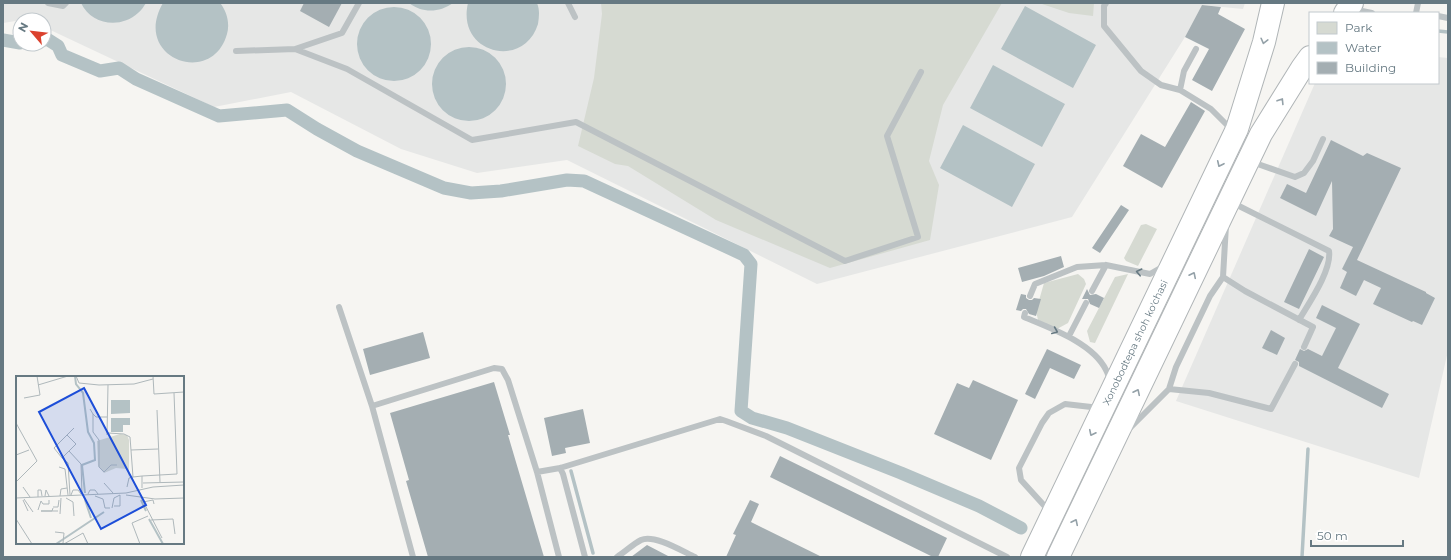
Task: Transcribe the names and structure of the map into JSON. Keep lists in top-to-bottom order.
{
  "streets": {
    "highway": ["Xonobodtepa shoh ko'chasi"]
  },
  "legend": ["Park", "Water", "Building"],
  "scale_bar": "50 m",
  "north": "top left"
}
